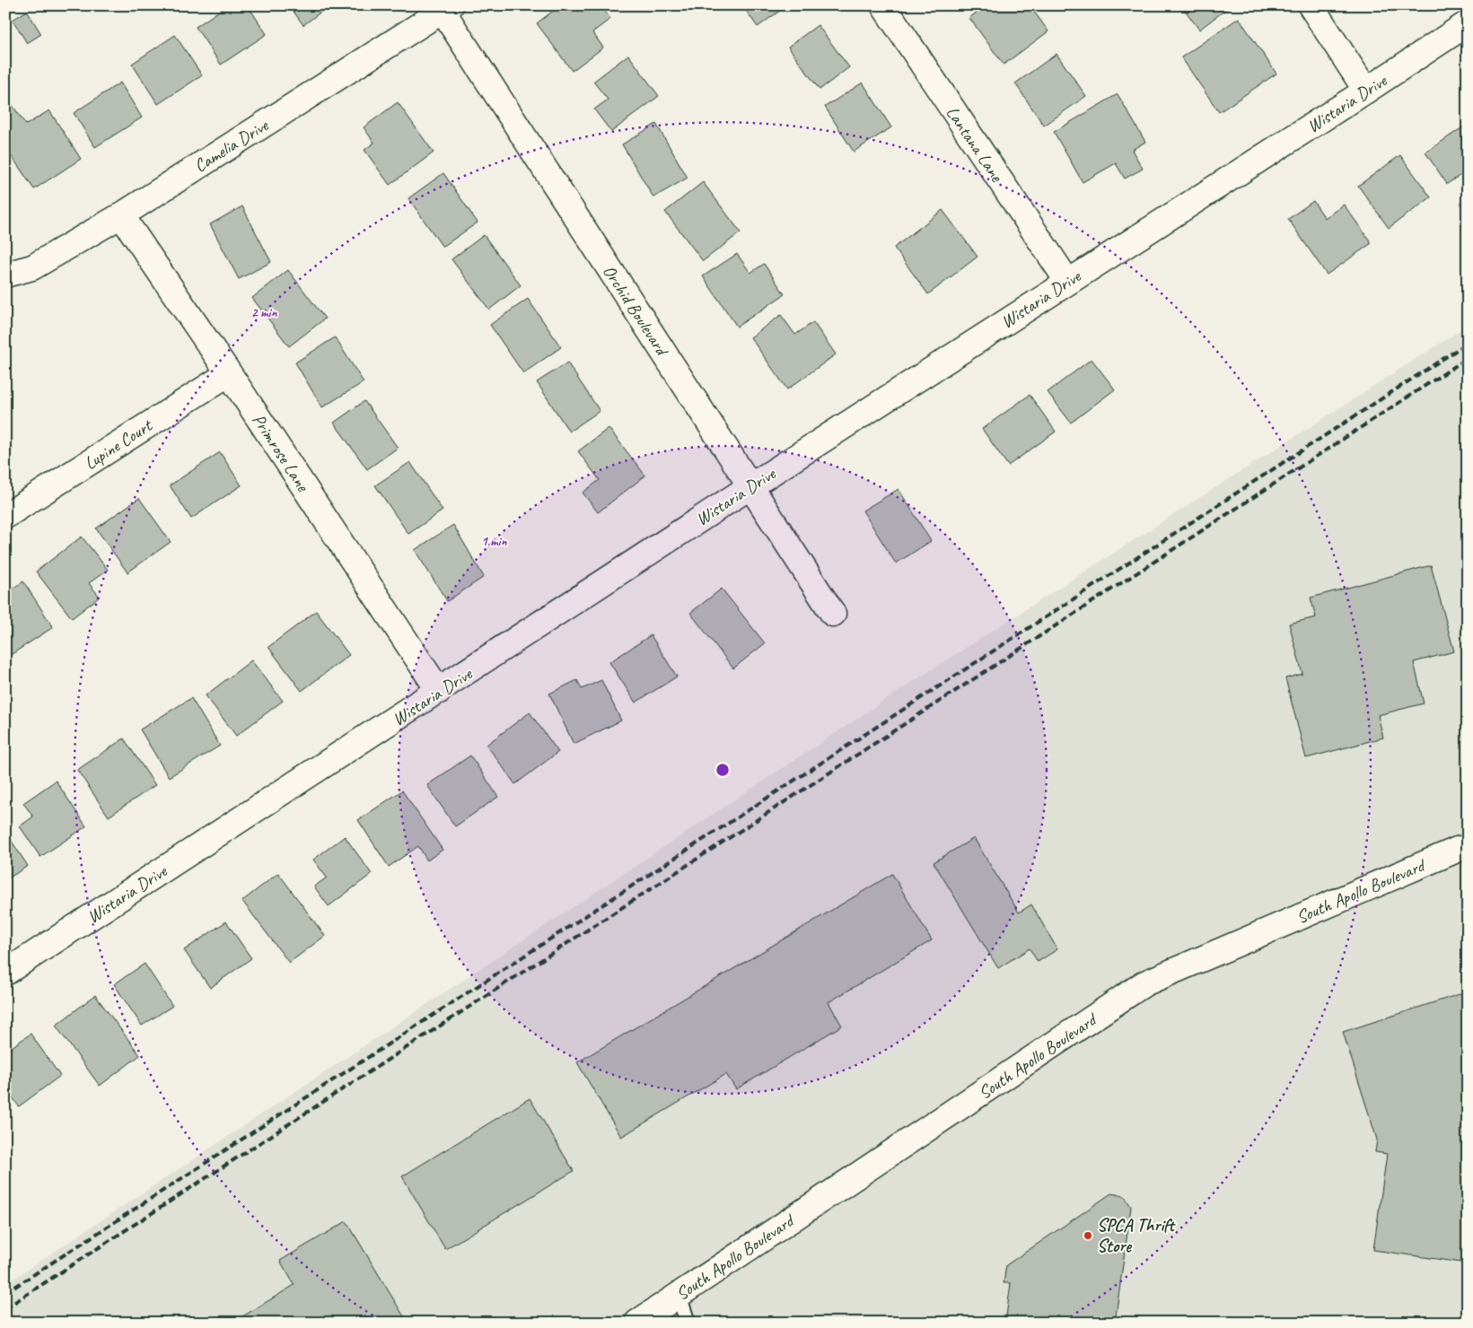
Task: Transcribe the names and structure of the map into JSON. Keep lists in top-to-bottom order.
{
  "streets": {
    "street": [
      "Wistaria Drive",
      "Lantana Lane",
      "Camelia Drive",
      "Orchid Boulevard",
      "Lupine Court",
      "Primrose Lane",
      "South Apollo Boulevard"
    ]
  },
  "crossings": [
    ["Wistaria Drive", "Lantana Lane"],
    ["Wistaria Drive", "Orchid Boulevard"],
    ["Wistaria Drive", "Primrose Lane"],
    ["Camelia Drive", "Orchid Boulevard"],
    ["Camelia Drive", "Primrose Lane"],
    ["Lupine Court", "Primrose Lane"]
  ],
  "places": ["SPCA Thrift Store"],
  "rings": ["2 min", "1 min"]
}
